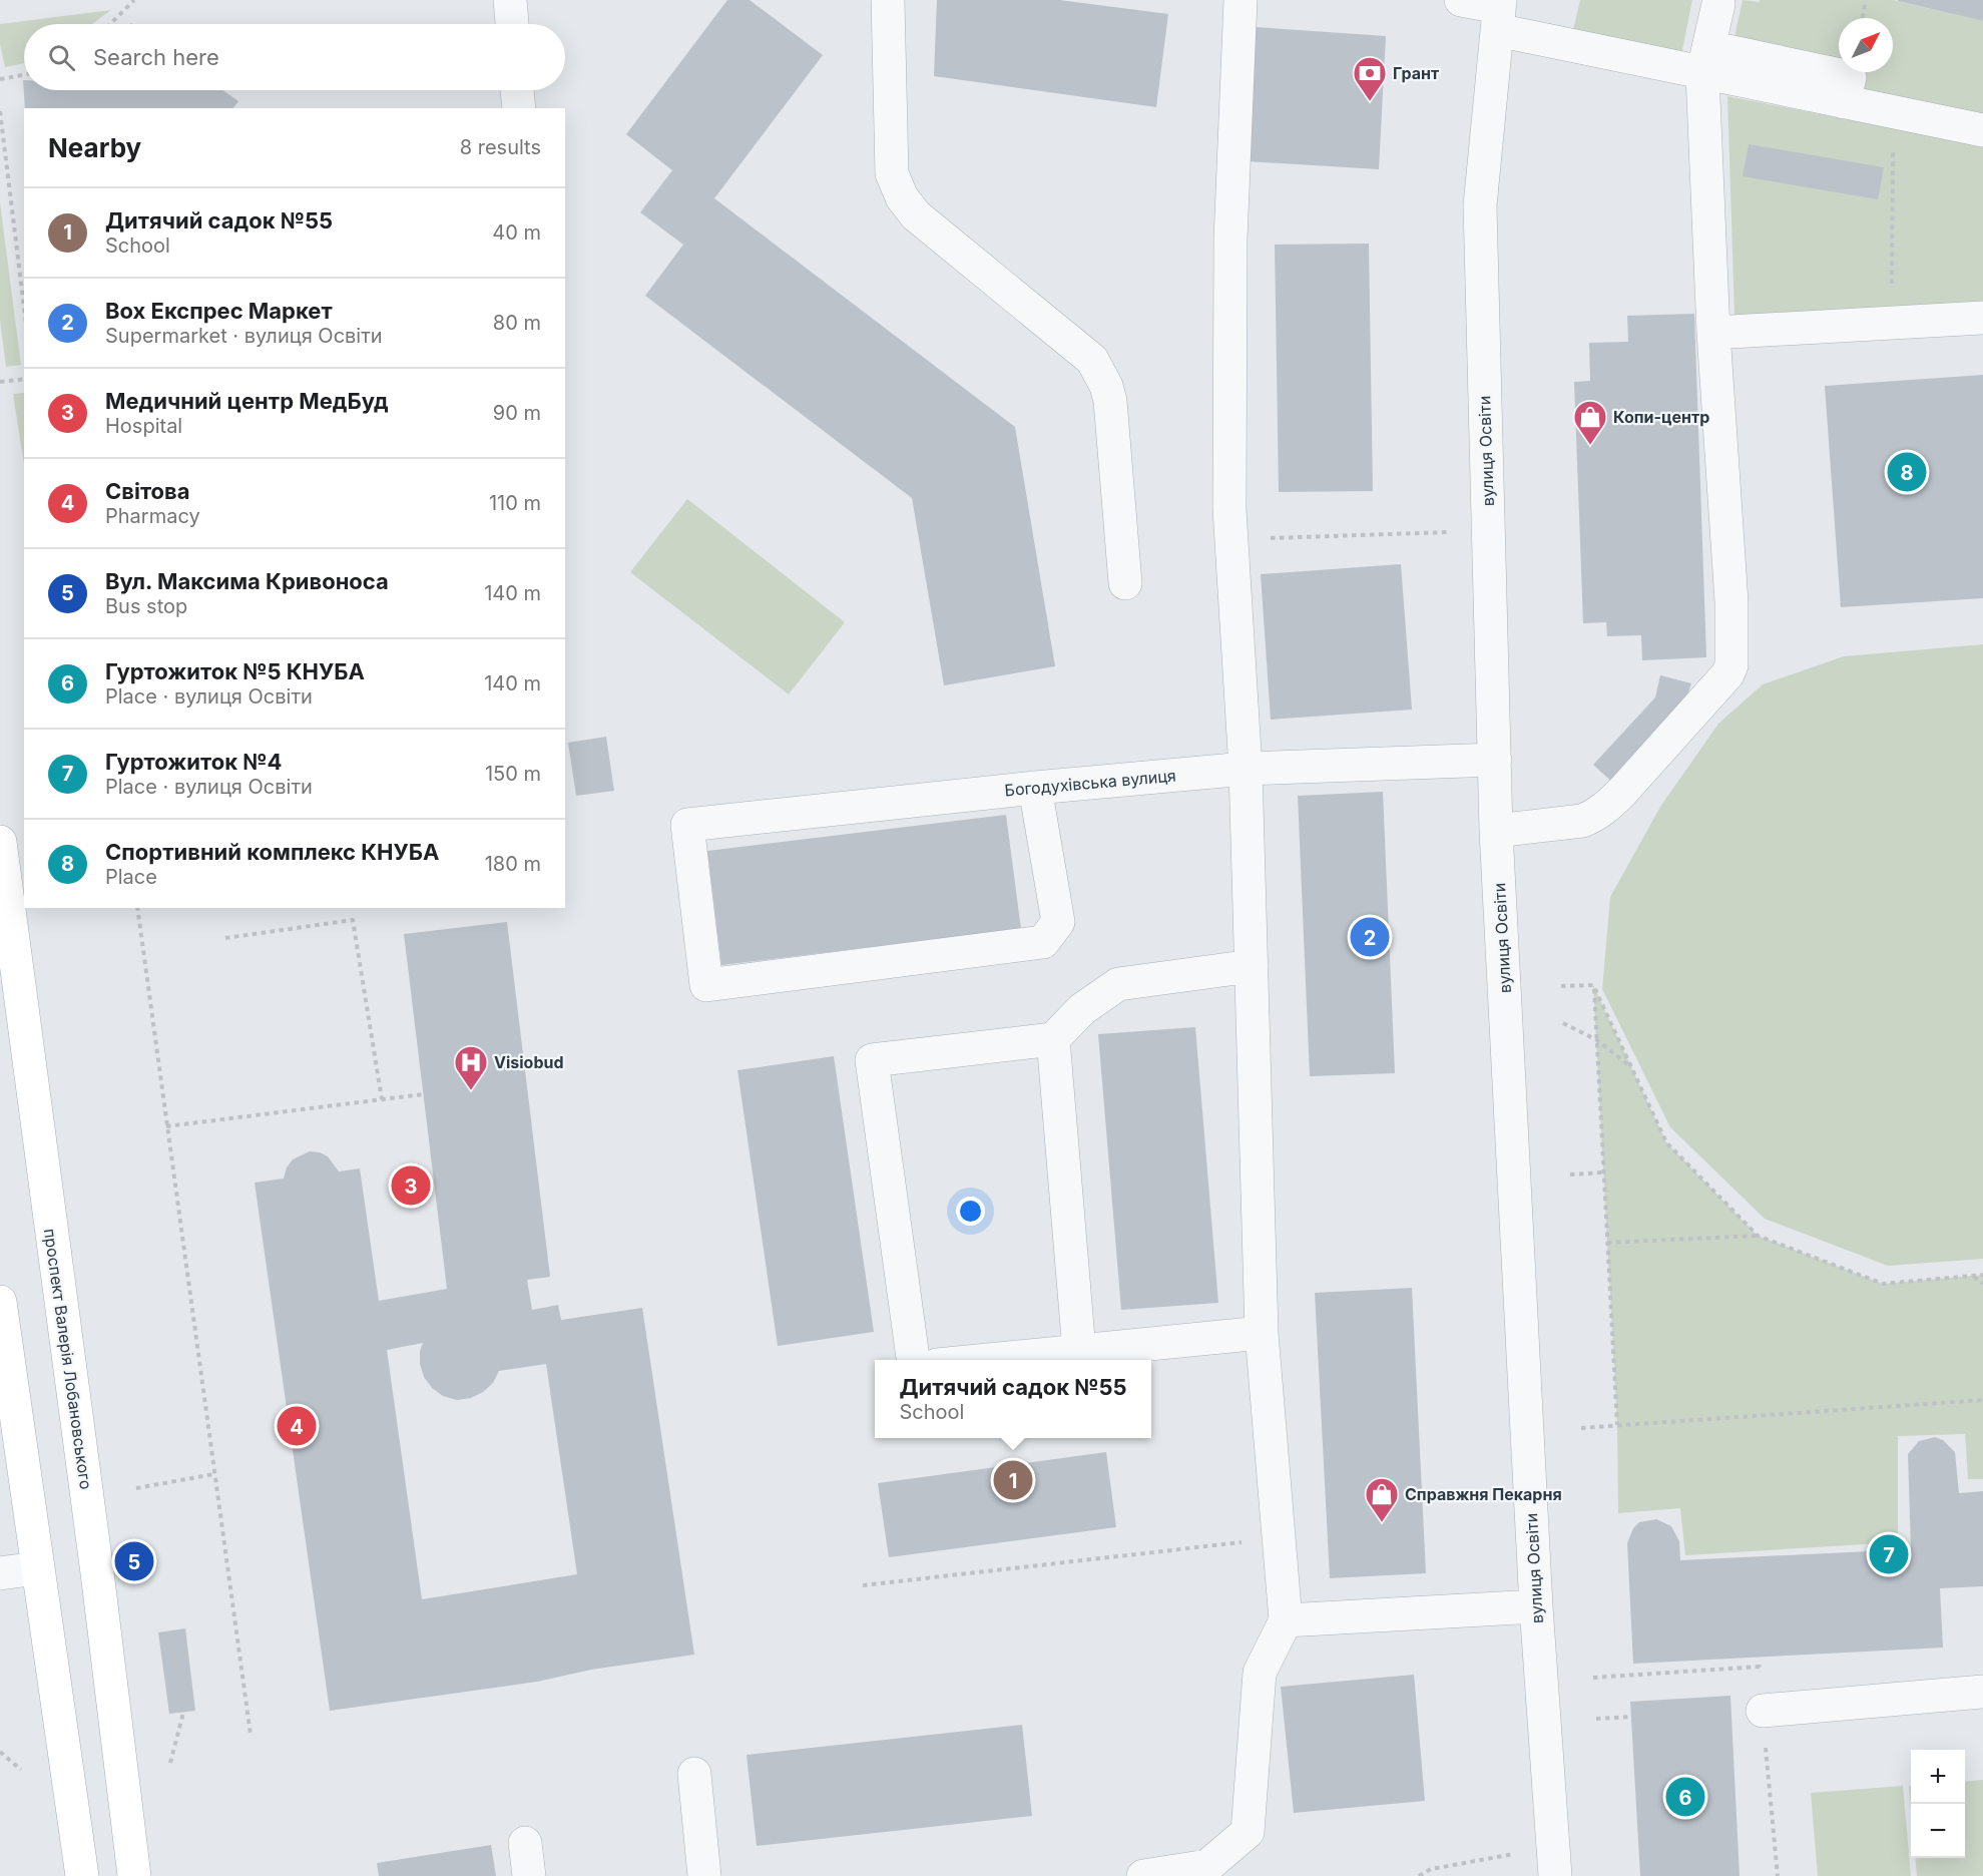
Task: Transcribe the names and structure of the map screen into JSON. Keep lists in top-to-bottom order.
{
  "streets": {
    "main road": ["проспект Валерія Лобановського"],
    "street": ["вулиця Освіти", "Богодухівська вулиця"]
  },
  "crossings": [
    ["вулиця Освіти", "Богодухівська вулиця"]
  ],
  "places": {
    "bank": ["Грант"],
    "shop": ["Копи-центр", "Справжня Пекарня"],
    "hospital": ["Visiobud"]
  },
  "north": "top right",
  "page": {
    "search": "Search here",
    "heading": ["Nearby", "8 results"],
    "list": [
      {
        "mark": "1",
        "name": "Дитячий садок №55",
        "note": "School",
        "value": "40 m"
      },
      {
        "mark": "2",
        "name": "Box Експрес Маркет",
        "note": "Supermarket · вулиця Освіти",
        "value": "80 m"
      },
      {
        "mark": "3",
        "name": "Медичний центр МедБуд",
        "note": "Hospital",
        "value": "90 m"
      },
      {
        "mark": "4",
        "name": "Світова",
        "note": "Pharmacy",
        "value": "110 m"
      },
      {
        "mark": "5",
        "name": "Вул. Максима Кривоноса",
        "note": "Bus stop",
        "value": "140 m"
      },
      {
        "mark": "6",
        "name": "Гуртожиток №5 КНУБА",
        "note": "Place · вулиця Освіти",
        "value": "140 m"
      },
      {
        "mark": "7",
        "name": "Гуртожиток №4",
        "note": "Place · вулиця Освіти",
        "value": "150 m"
      },
      {
        "mark": "8",
        "name": "Спортивний комплекс КНУБА",
        "note": "Place",
        "value": "180 m"
      }
    ],
    "pins": [
      "8",
      "2",
      "3",
      "4",
      "1",
      "7",
      "5",
      "6"
    ],
    "popup": ["Дитячий садок №55", "School"],
    "map_buttons": ["+", "−"]
  }
}
